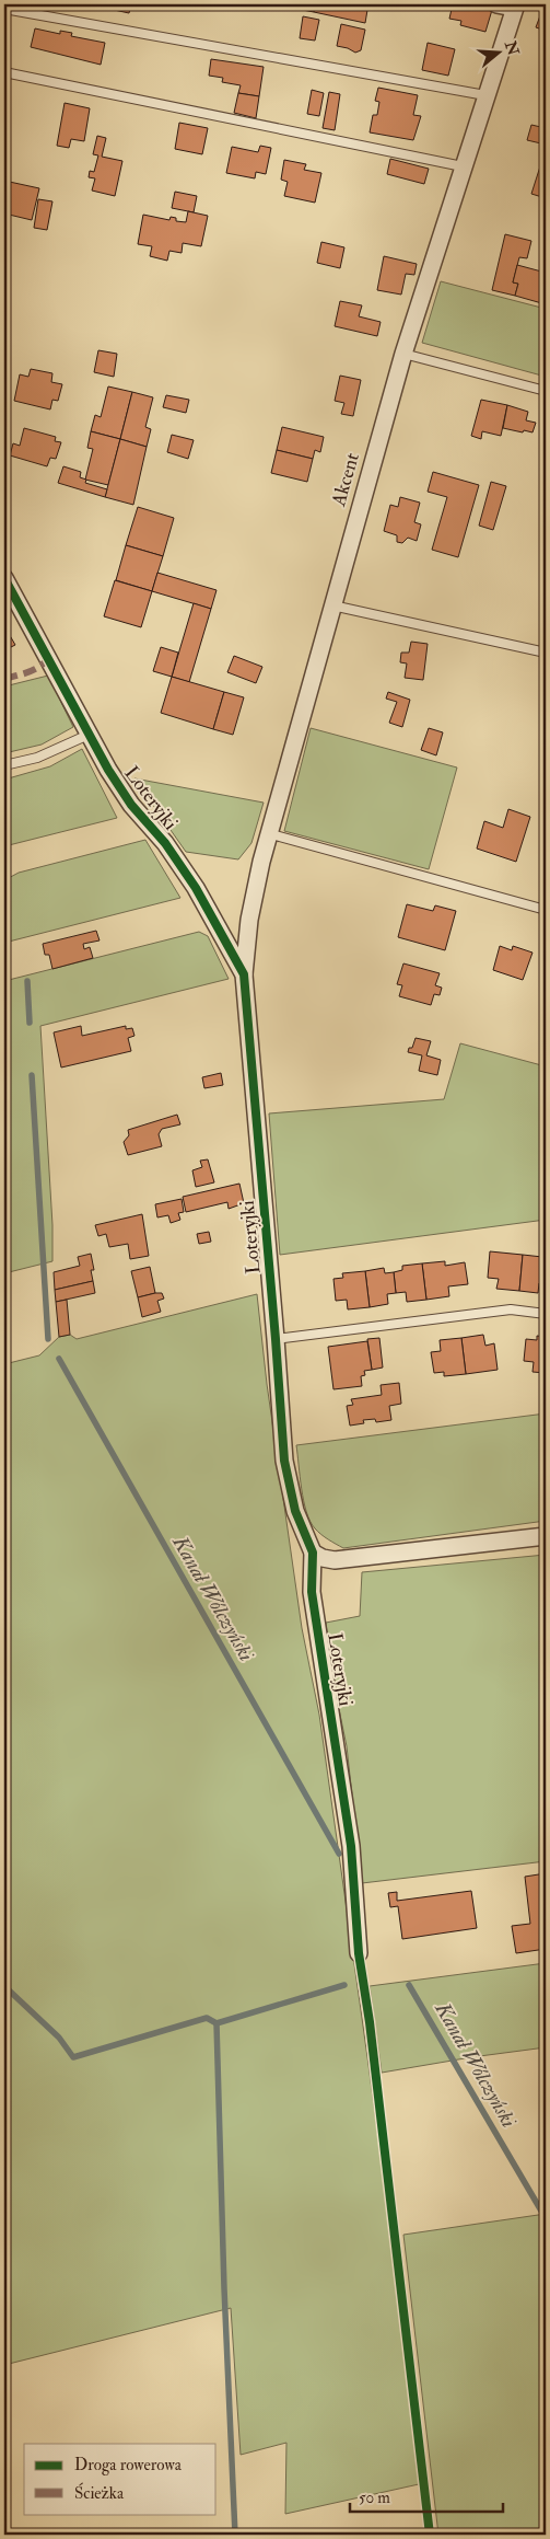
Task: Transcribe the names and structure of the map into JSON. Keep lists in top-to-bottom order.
{
  "streets": {
    "street": ["Akcent", "Loteryjki"]
  },
  "crossings": [
    ["Akcent", "Loteryjki"]
  ],
  "water": ["Kanał Wólczyński"],
  "legend": ["Droga rowerowa", "Ścieżka"],
  "scale_bar": "50 m",
  "north": "right"
}
